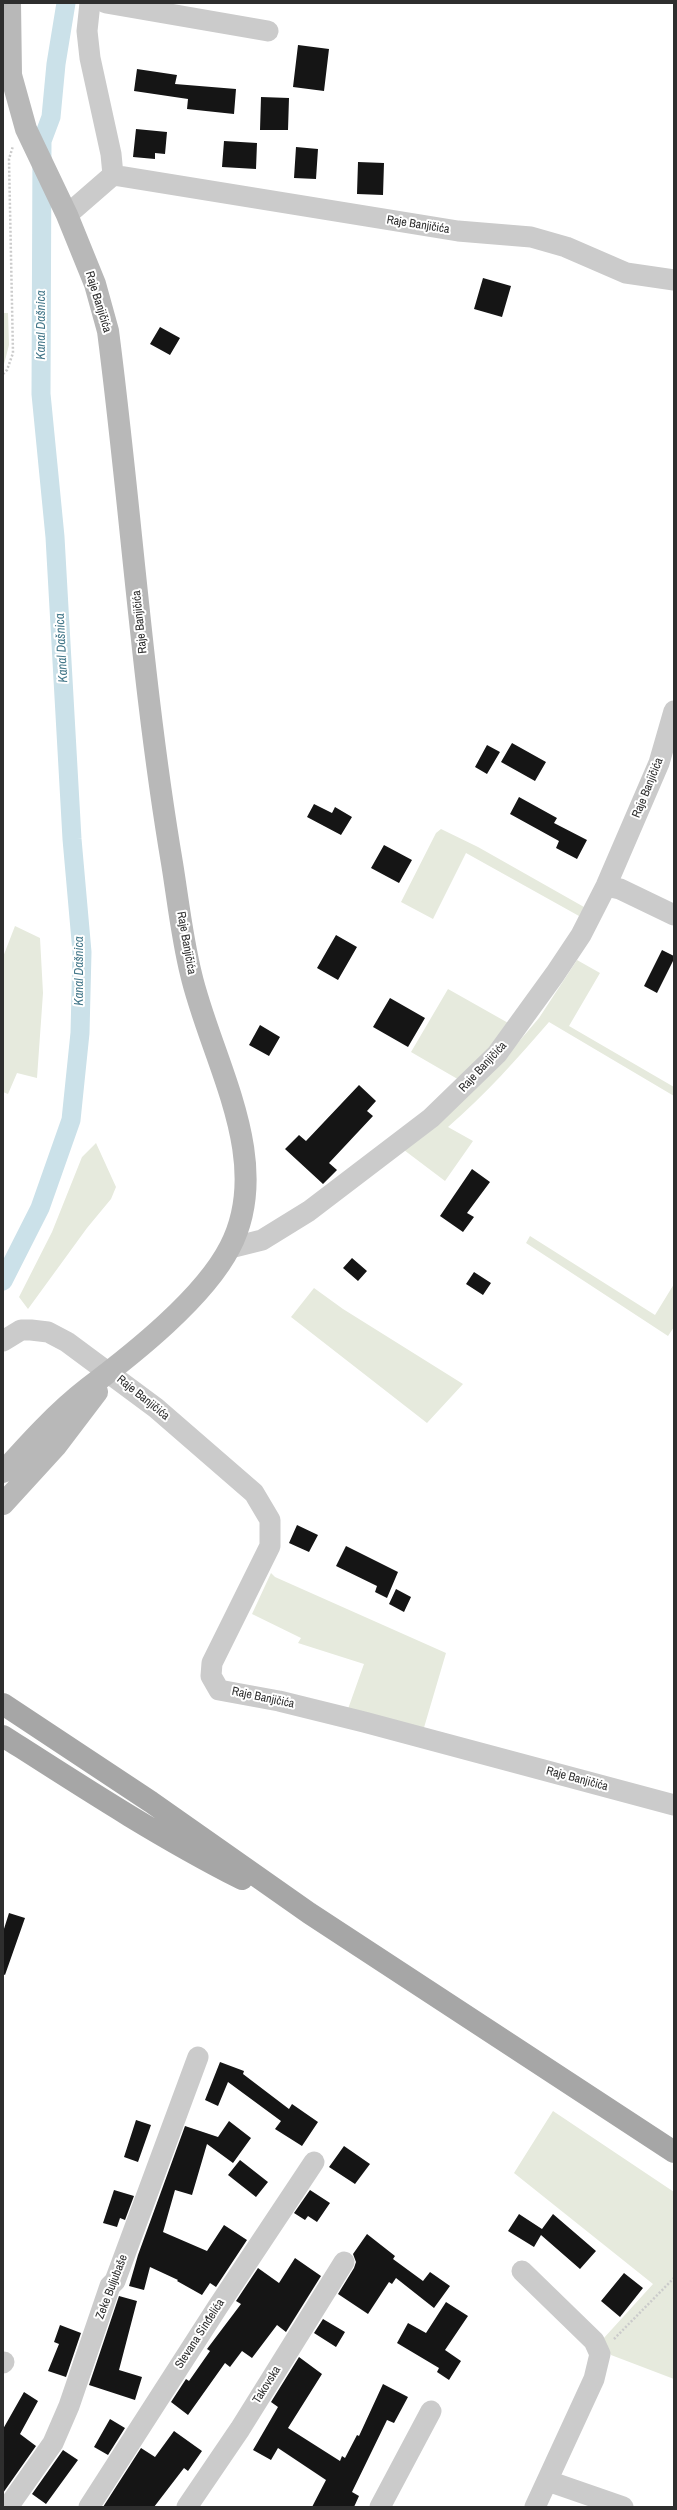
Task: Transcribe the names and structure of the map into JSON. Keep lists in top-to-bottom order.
{
  "streets": {
    "main road": ["Raje Banjičića"],
    "street": ["Zeke Buljubaše", "Stevana Sinđelića", "Takovska"]
  },
  "water": ["Kanal Dašnica"]
}
